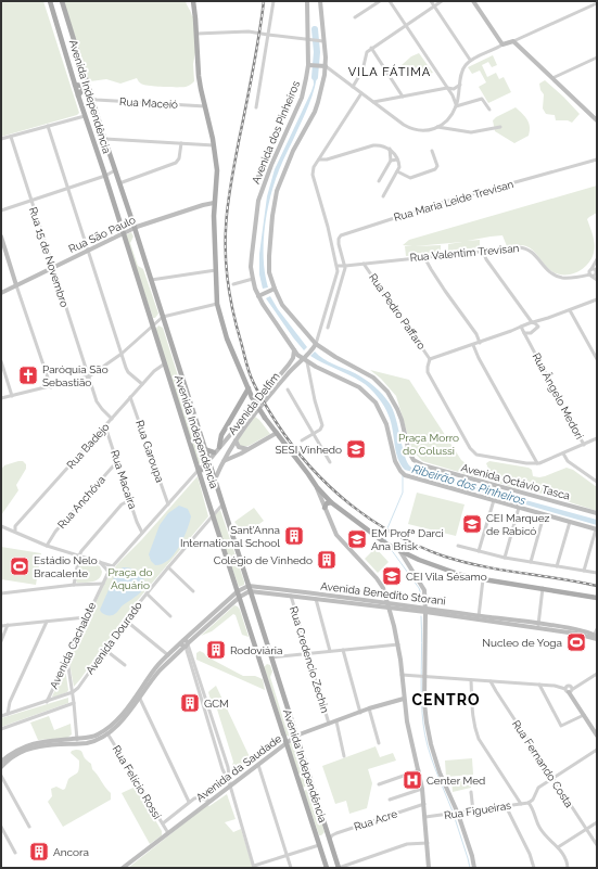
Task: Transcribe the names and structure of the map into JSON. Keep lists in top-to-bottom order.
{
  "streets": {
    "main road": ["Avenida Independência"],
    "street": [
      "Rua Maceió",
      "Avenida dos Pinheiros",
      "Rua Maria Leide Trevisan",
      "Rua São Paulo",
      "Rua Valentim Trevisan",
      "Rua 15 de Novembro",
      "Rua Pedro Paffaro",
      "Rua Ângelo Medori",
      "Avenida Delfim",
      "Rua Badejo",
      "Rua Garoupa",
      "Rua Macaira",
      "Avenida Octávio Tasca",
      "Rua Anchôva",
      "Avenida Benedito Storani",
      "Avenida Dourado",
      "Avenida Cachalote",
      "Rua Credencio Zechin",
      "Rua Fernando Costa",
      "Avenida da Saudade",
      "Rua Felício Rossi",
      "Rua Figueiras",
      "Rua Acre"
    ]
  },
  "crossings": [
    ["Avenida Independência", "Rua Maceió"],
    ["Avenida Independência", "Rua São Paulo"],
    ["Avenida Independência", "Avenida Delfim"],
    ["Avenida Independência", "Rua Badejo"],
    ["Avenida Independência", "Avenida Benedito Storani"],
    ["Avenida Independência", "Avenida Dourado"],
    ["Avenida Independência", "Avenida Cachalote"],
    ["Avenida Independência", "Avenida da Saudade"],
    ["Avenida Independência", "Rua Acre"],
    ["Avenida dos Pinheiros", "Avenida Delfim"],
    ["Rua Maria Leide Trevisan", "Rua Valentim Trevisan"],
    ["Rua São Paulo", "Rua 15 de Novembro"],
    ["Rua Valentim Trevisan", "Rua Pedro Paffaro"],
    ["Rua 15 de Novembro", "Rua Badejo"],
    ["Avenida Delfim", "Avenida Octávio Tasca"],
    ["Avenida Delfim", "Avenida Cachalote"],
    ["Rua Badejo", "Rua Garoupa"],
    ["Rua Badejo", "Rua Macaira"],
    ["Rua Garoupa", "Avenida Cachalote"],
    ["Rua Macaira", "Rua Anchôva"],
    ["Rua Macaira", "Avenida Cachalote"],
    ["Avenida Benedito Storani", "Rua Credencio Zechin"],
    ["Avenida Dourado", "Avenida Cachalote"],
    ["Rua Credencio Zechin", "Avenida da Saudade"],
    ["Avenida da Saudade", "Rua Felício Rossi"]
  ],
  "districts": ["VILA FÁTIMA", "CENTRO"],
  "water": ["Ribeirão dos Pinheiros"],
  "parks": ["Praça Morro do Colussi", "Praça do Aquário"],
  "places": {
    "church": ["Paróquia São Sebastião"],
    "school or university": [
      "SESI Vinhedo",
      "CEI Marquez de Rabicó",
      "EM Profª Darci Ana Brisk",
      "CEI Vila Sésamo"
    ],
    "building": [
      "Sant'Anna International School",
      "Colégio de Vinhedo",
      "Rodoviária",
      "GCM",
      "Ancora"
    ],
    "sports": ["Estádio Nelo Bracalente", "Nucleo de Yoga"],
    "hospital": ["Center Med"]
  }
}
